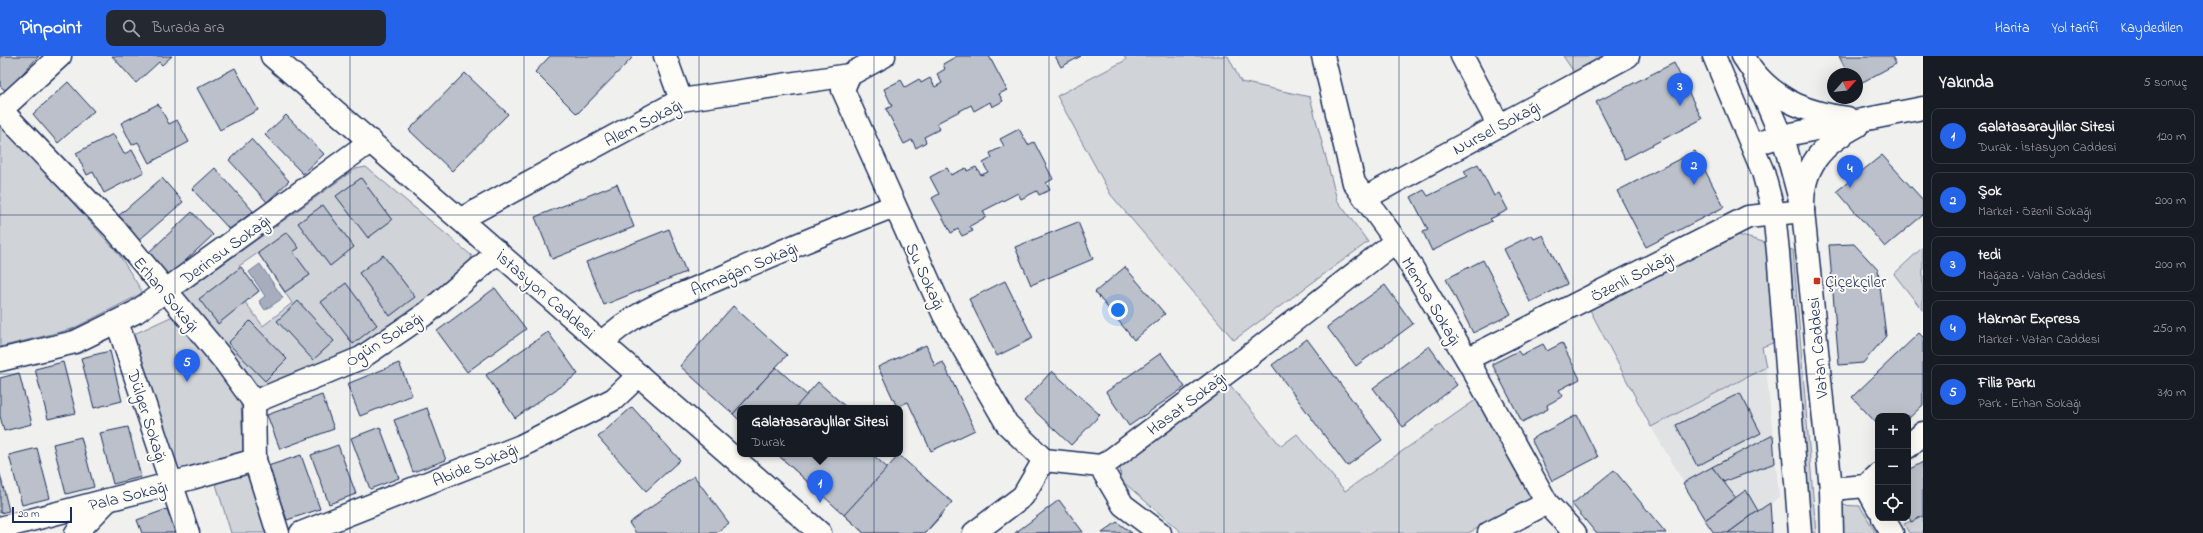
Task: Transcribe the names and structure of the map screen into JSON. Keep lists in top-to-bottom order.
{
  "streets": {
    "street": [
      "Alem Sokağı",
      "Nursel Sokağı",
      "Derinsu Sokağı",
      "Armağan Sokağı",
      "Su Sokağı",
      "Özenli Sokağı",
      "Erhan Sokağı",
      "İstasyon Caddesi",
      "Memba Sokağı",
      "Ogün Sokağı",
      "Vatan Caddesi",
      "Hasat Sokağı",
      "Dülger Sokağı",
      "Abide Sokağı",
      "Pala Sokağı"
    ]
  },
  "crossings": [
    ["Alem Sokağı", "Su Sokağı"],
    ["Alem Sokağı", "İstasyon Caddesi"],
    ["Nursel Sokağı", "Memba Sokağı"],
    ["Derinsu Sokağı", "Erhan Sokağı"],
    ["Derinsu Sokağı", "İstasyon Caddesi"],
    ["Derinsu Sokağı", "Dülger Sokağı"],
    ["Armağan Sokağı", "Su Sokağı"],
    ["Armağan Sokağı", "İstasyon Caddesi"],
    ["Özenli Sokağı", "Memba Sokağı"],
    ["Özenli Sokağı", "Vatan Caddesi"],
    ["Erhan Sokağı", "Ogün Sokağı"],
    ["İstasyon Caddesi", "Ogün Sokağı"],
    ["İstasyon Caddesi", "Abide Sokağı"],
    ["Memba Sokağı", "Hasat Sokağı"],
    ["Dülger Sokağı", "Pala Sokağı"]
  ],
  "places": {
    "transit": ["Çiçekçiler"]
  },
  "scale_bar": "20 m",
  "north": "top right",
  "page": {
    "header": "Pinpoint",
    "search": "Burada ara",
    "nav": ["Harita", "Yol tarifi", "Kaydedilen"],
    "heading": ["Yakında", "5 sonuç"],
    "pins": [
      "3",
      "2",
      "4",
      "5",
      "1"
    ],
    "list": [
      {
        "mark": "1",
        "name": "Galatasaraylılar Sitesi",
        "note": "Durak · İstasyon Caddesi",
        "value": "120 m"
      },
      {
        "mark": "2",
        "name": "Şok",
        "note": "Market · Özenli Sokağı",
        "value": "200 m"
      },
      {
        "mark": "3",
        "name": "tedi",
        "note": "Mağaza · Vatan Caddesi",
        "value": "200 m"
      },
      {
        "mark": "4",
        "name": "Hakmar Express",
        "note": "Market · Vatan Caddesi",
        "value": "250 m"
      },
      {
        "mark": "5",
        "name": "Filiz Parkı",
        "note": "Park · Erhan Sokağı",
        "value": "310 m"
      }
    ],
    "popup": ["Galatasaraylılar Sitesi", "Durak"],
    "map_buttons": ["+", "−"],
    "scale": "20 m"
  }
}
